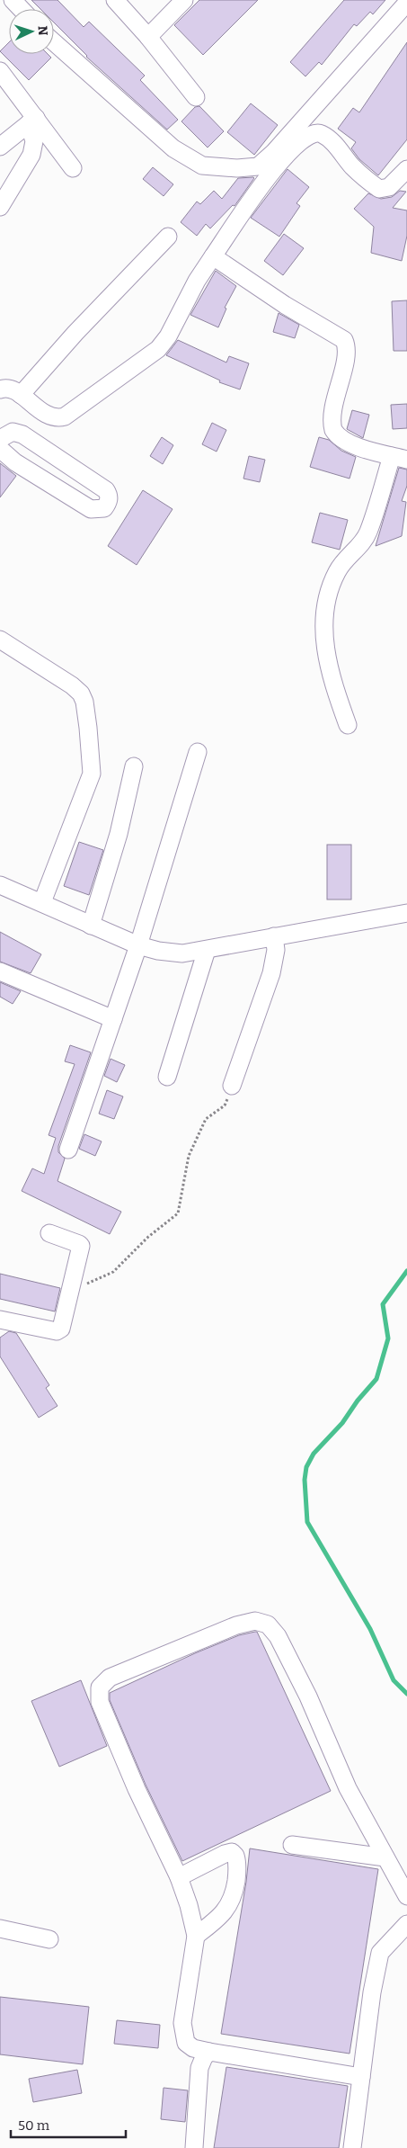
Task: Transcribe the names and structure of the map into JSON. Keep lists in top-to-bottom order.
{
  "scale_bar": "50 m",
  "north": "right"
}
